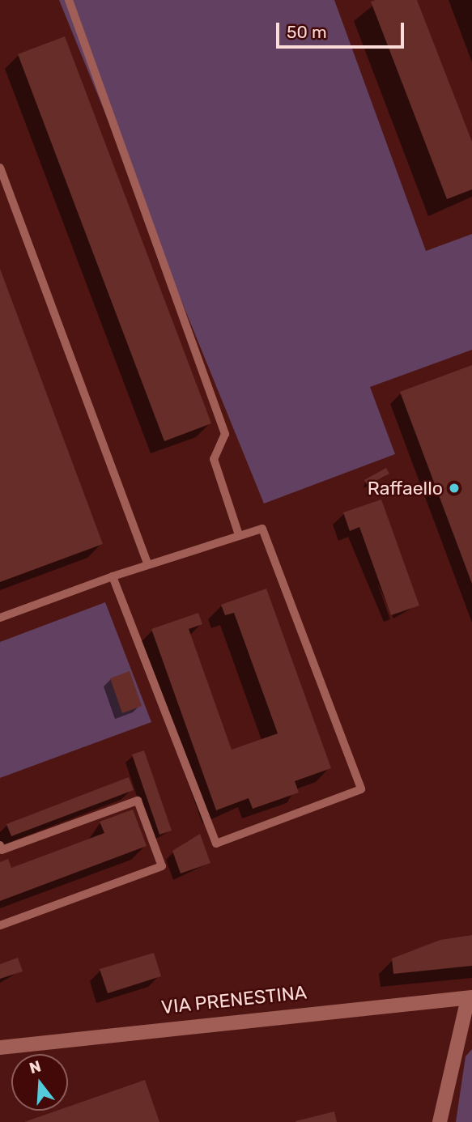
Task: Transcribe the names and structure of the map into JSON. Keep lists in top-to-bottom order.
{
  "streets": {
    "street": ["VIA PRENESTINA"]
  },
  "places": ["Raffaello"],
  "scale_bar": "50 m",
  "north": "top"
}
